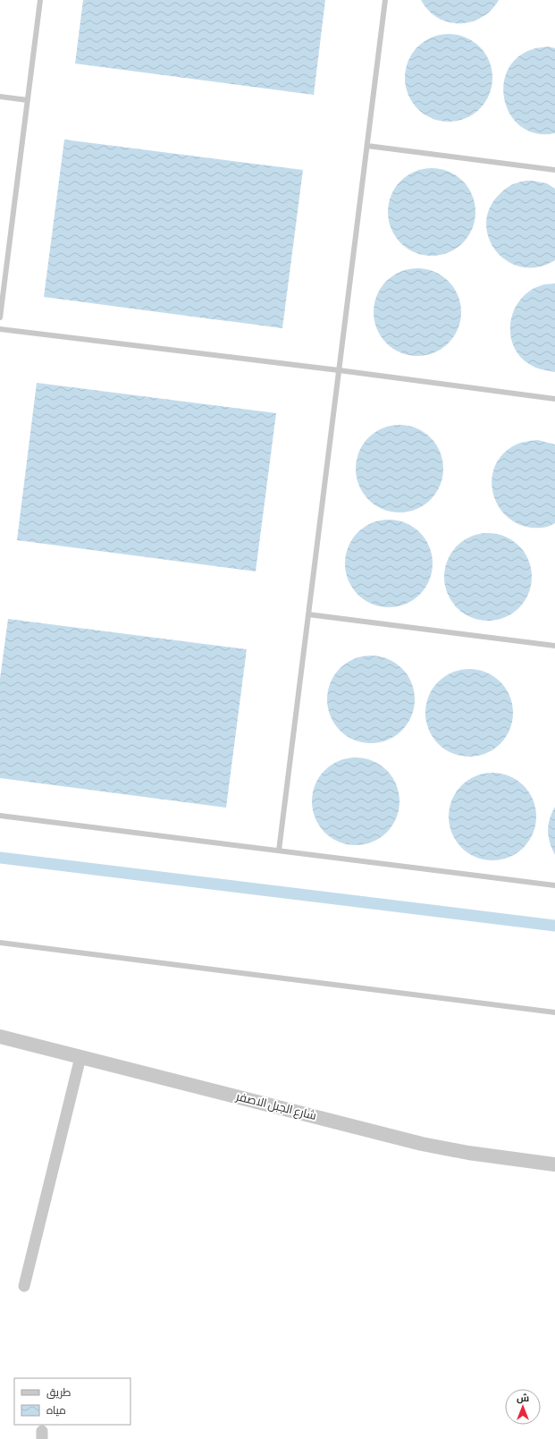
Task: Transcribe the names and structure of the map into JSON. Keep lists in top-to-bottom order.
{
  "streets": {
    "street": ["شارع الجبل الاصفر"]
  },
  "legend": ["طريق", "مياه"],
  "north": "top"
}
